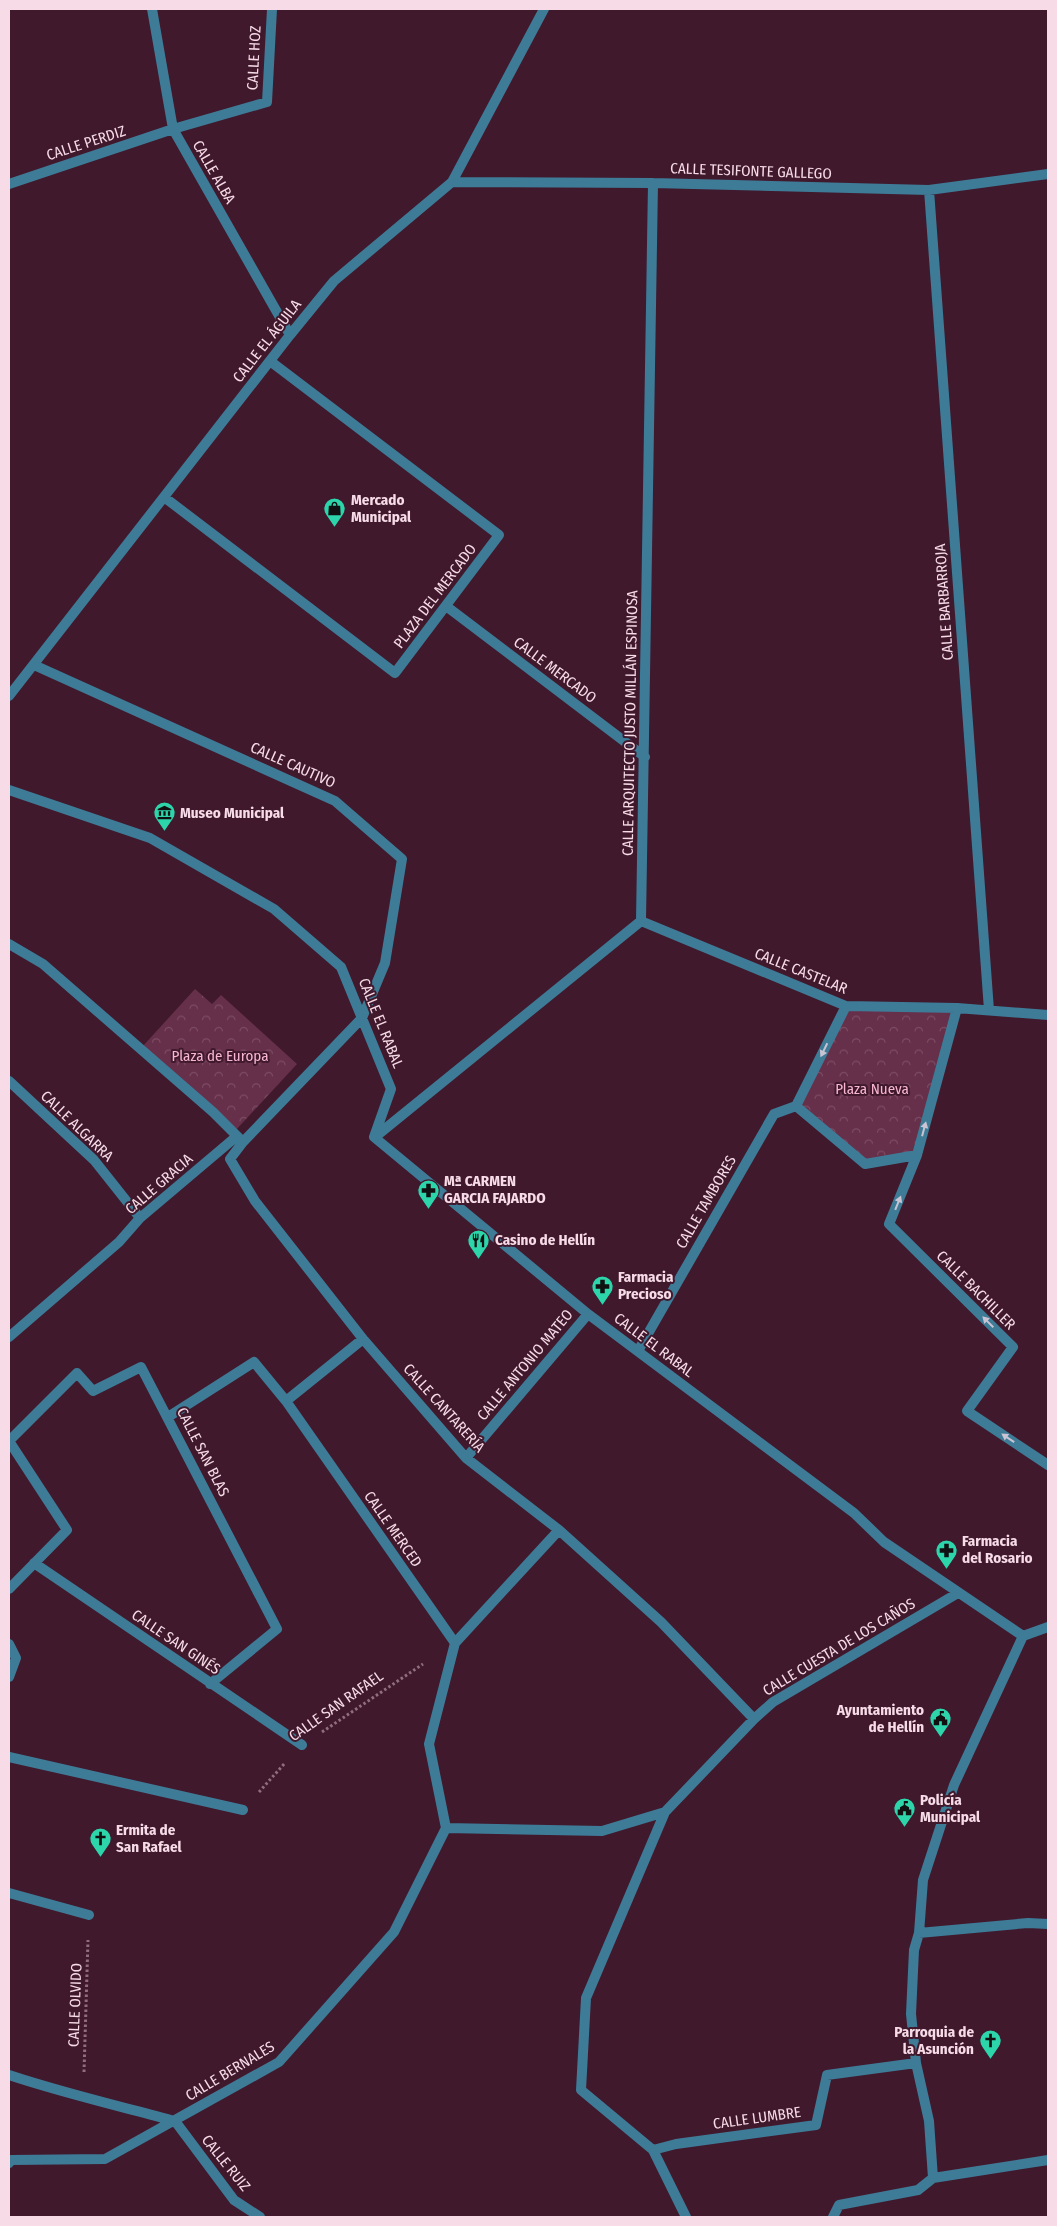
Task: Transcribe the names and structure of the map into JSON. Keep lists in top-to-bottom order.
{
  "streets": {
    "street": [
      "CALLE HOZ",
      "CALLE PERDIZ",
      "CALLE TESIFONTE GALLEGO",
      "CALLE ALBA",
      "CALLE EL ÁGUILA",
      "PLAZA DEL MERCADO",
      "CALLE BARBARROJA",
      "CALLE MERCADO",
      "CALLE ARQUITECTO JUSTO MILLÁN ESPINOSA",
      "CALLE CAUTIVO",
      "CALLE CASTELAR",
      "CALLE EL RABAL",
      "CALLE ALGARRA",
      "CALLE GRACIA",
      "CALLE TAMBORES",
      "CALLE BACHILLER",
      "CALLE ANTONIO MATEO",
      "CALLE CANTARERÍA",
      "CALLE SAN BLAS",
      "CALLE MERCED",
      "CALLE SAN GINÉS",
      "CALLE CUESTA DE LOS CAÑOS",
      "CALLE BERNALES",
      "CALLE LUMBRE",
      "CALLE RUIZ"
    ],
    "path": ["CALLE SAN RAFAEL", "CALLE OLVIDO"]
  },
  "crossings": [
    ["CALLE HOZ", "CALLE PERDIZ"],
    ["CALLE HOZ", "CALLE ALBA"],
    ["CALLE PERDIZ", "CALLE ALBA"],
    ["CALLE TESIFONTE GALLEGO", "CALLE EL ÁGUILA"],
    ["CALLE TESIFONTE GALLEGO", "CALLE BARBARROJA"],
    ["CALLE TESIFONTE GALLEGO", "CALLE ARQUITECTO JUSTO MILLÁN ESPINOSA"],
    ["CALLE ALBA", "CALLE EL ÁGUILA"],
    ["CALLE EL ÁGUILA", "PLAZA DEL MERCADO"],
    ["CALLE EL ÁGUILA", "CALLE CAUTIVO"],
    ["PLAZA DEL MERCADO", "CALLE MERCADO"],
    ["CALLE BARBARROJA", "CALLE CASTELAR"],
    ["CALLE MERCADO", "CALLE ARQUITECTO JUSTO MILLÁN ESPINOSA"],
    ["CALLE ARQUITECTO JUSTO MILLÁN ESPINOSA", "CALLE CASTELAR"],
    ["CALLE CAUTIVO", "CALLE EL RABAL"],
    ["CALLE CAUTIVO", "CALLE GRACIA"],
    ["CALLE EL RABAL", "CALLE GRACIA"],
    ["CALLE EL RABAL", "CALLE TAMBORES"],
    ["CALLE EL RABAL", "CALLE ANTONIO MATEO"],
    ["CALLE EL RABAL", "CALLE CUESTA DE LOS CAÑOS"],
    ["CALLE ALGARRA", "CALLE GRACIA"],
    ["CALLE GRACIA", "CALLE CANTARERÍA"],
    ["CALLE ANTONIO MATEO", "CALLE CANTARERÍA"],
    ["CALLE CANTARERÍA", "CALLE CUESTA DE LOS CAÑOS"],
    ["CALLE SAN BLAS", "CALLE MERCED"],
    ["CALLE SAN BLAS", "CALLE SAN GINÉS"],
    ["CALLE MERCED", "CALLE SAN RAFAEL"],
    ["CALLE SAN GINÉS", "CALLE SAN RAFAEL"],
    ["CALLE CUESTA DE LOS CAÑOS", "CALLE BERNALES"],
    ["CALLE BERNALES", "CALLE RUIZ"]
  ],
  "parks": ["Plaza de Europa", "Plaza Nueva"],
  "places": {
    "shop": ["Mercado Municipal"],
    "museum": ["Museo Municipal"],
    "pharmacy": ["Mª CARMEN GARCIA FAJARDO", "Farmacia Precioso", "Farmacia del Rosario"],
    "restaurant": ["Casino de Hellín"],
    "public building": ["Ayuntamiento de Hellín", "Policía Municipal"],
    "church": ["Ermita de San Rafael", "Parroquia de la Asunción"]
  }
}
